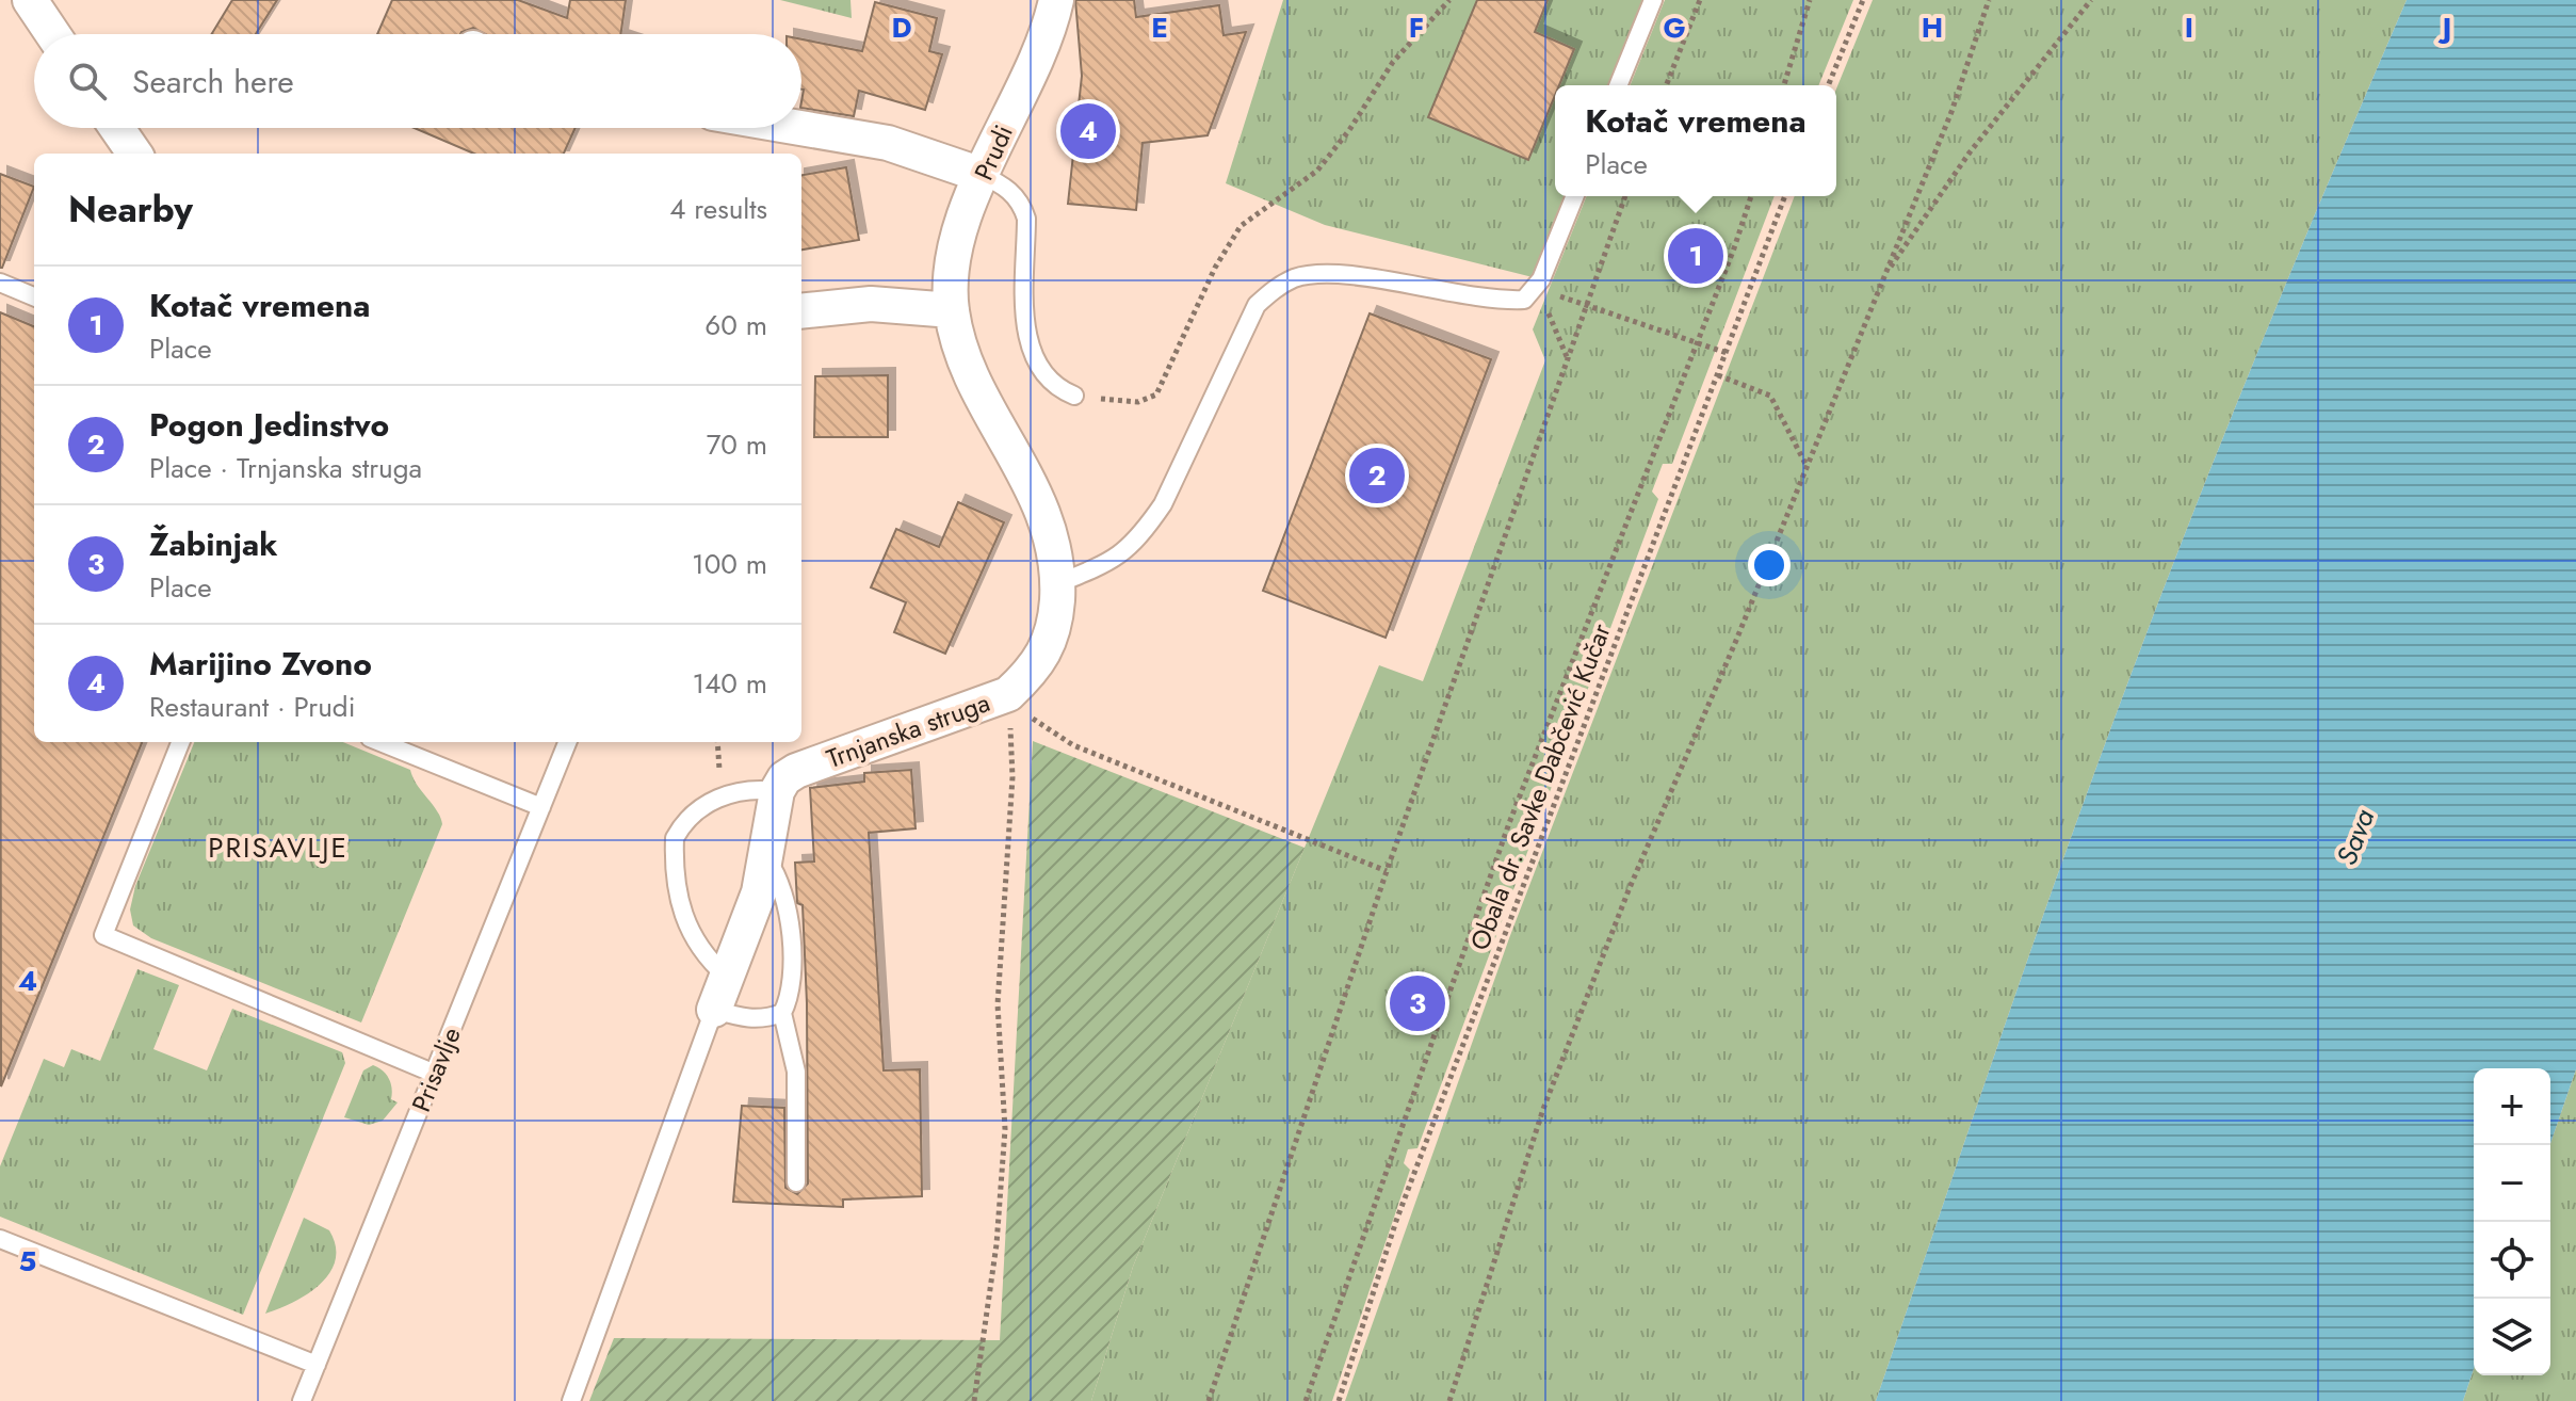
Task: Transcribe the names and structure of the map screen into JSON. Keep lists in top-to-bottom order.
{
  "streets": {
    "street": ["Prudi", "Trnjanska struga"],
    "lane": ["Prisavlje"],
    "path": ["Obala dr. Savke Dabčević Kučar"]
  },
  "crossings": [
    ["Prudi", "Trnjanska struga"]
  ],
  "districts": ["PRISAVLJE"],
  "water": ["Sava"],
  "page": {
    "search": "Search here",
    "popup": ["Kotač vremena", "Place"],
    "pins": [
      "4",
      "1",
      "2",
      "3"
    ],
    "heading": ["Nearby", "4 results"],
    "list": [
      {
        "mark": "1",
        "name": "Kotač vremena",
        "note": "Place",
        "value": "60 m"
      },
      {
        "mark": "2",
        "name": "Pogon Jedinstvo",
        "note": "Place · Trnjanska struga",
        "value": "70 m"
      },
      {
        "mark": "3",
        "name": "Žabinjak",
        "note": "Place",
        "value": "100 m"
      },
      {
        "mark": "4",
        "name": "Marijino Zvono",
        "note": "Restaurant · Prudi",
        "value": "140 m"
      }
    ],
    "map_buttons": ["+", "−"]
  },
  "grid": {
    "columns": [
      "D",
      "E",
      "F",
      "G",
      "H",
      "I",
      "J"
    ],
    "rows": ["4", "5"]
  }
}
